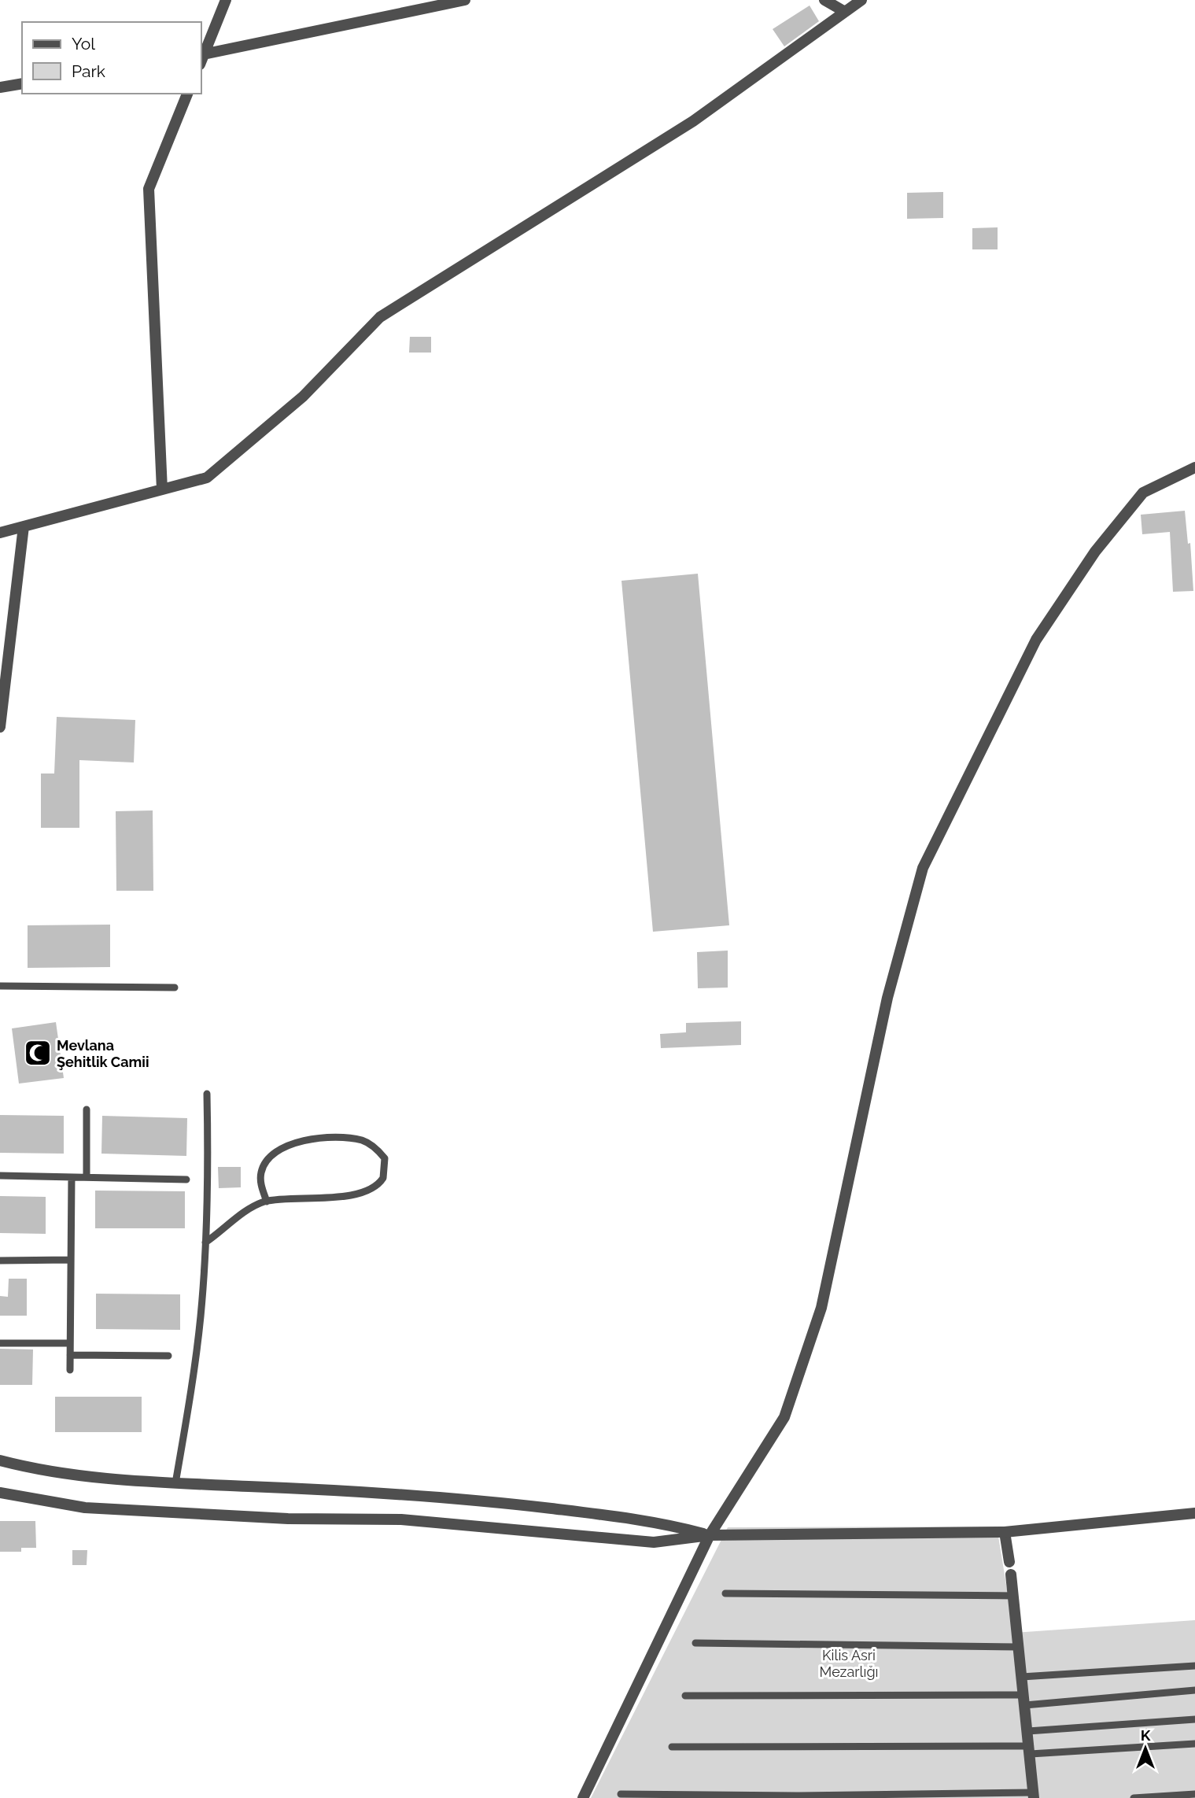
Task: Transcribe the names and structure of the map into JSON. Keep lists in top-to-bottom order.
{
  "parks": ["Kilis Asri Mezarlığı"],
  "places": {
    "mosque": ["Mevlana Şehitlik Camii"]
  },
  "legend": ["Yol", "Park"],
  "north": "top"
}
